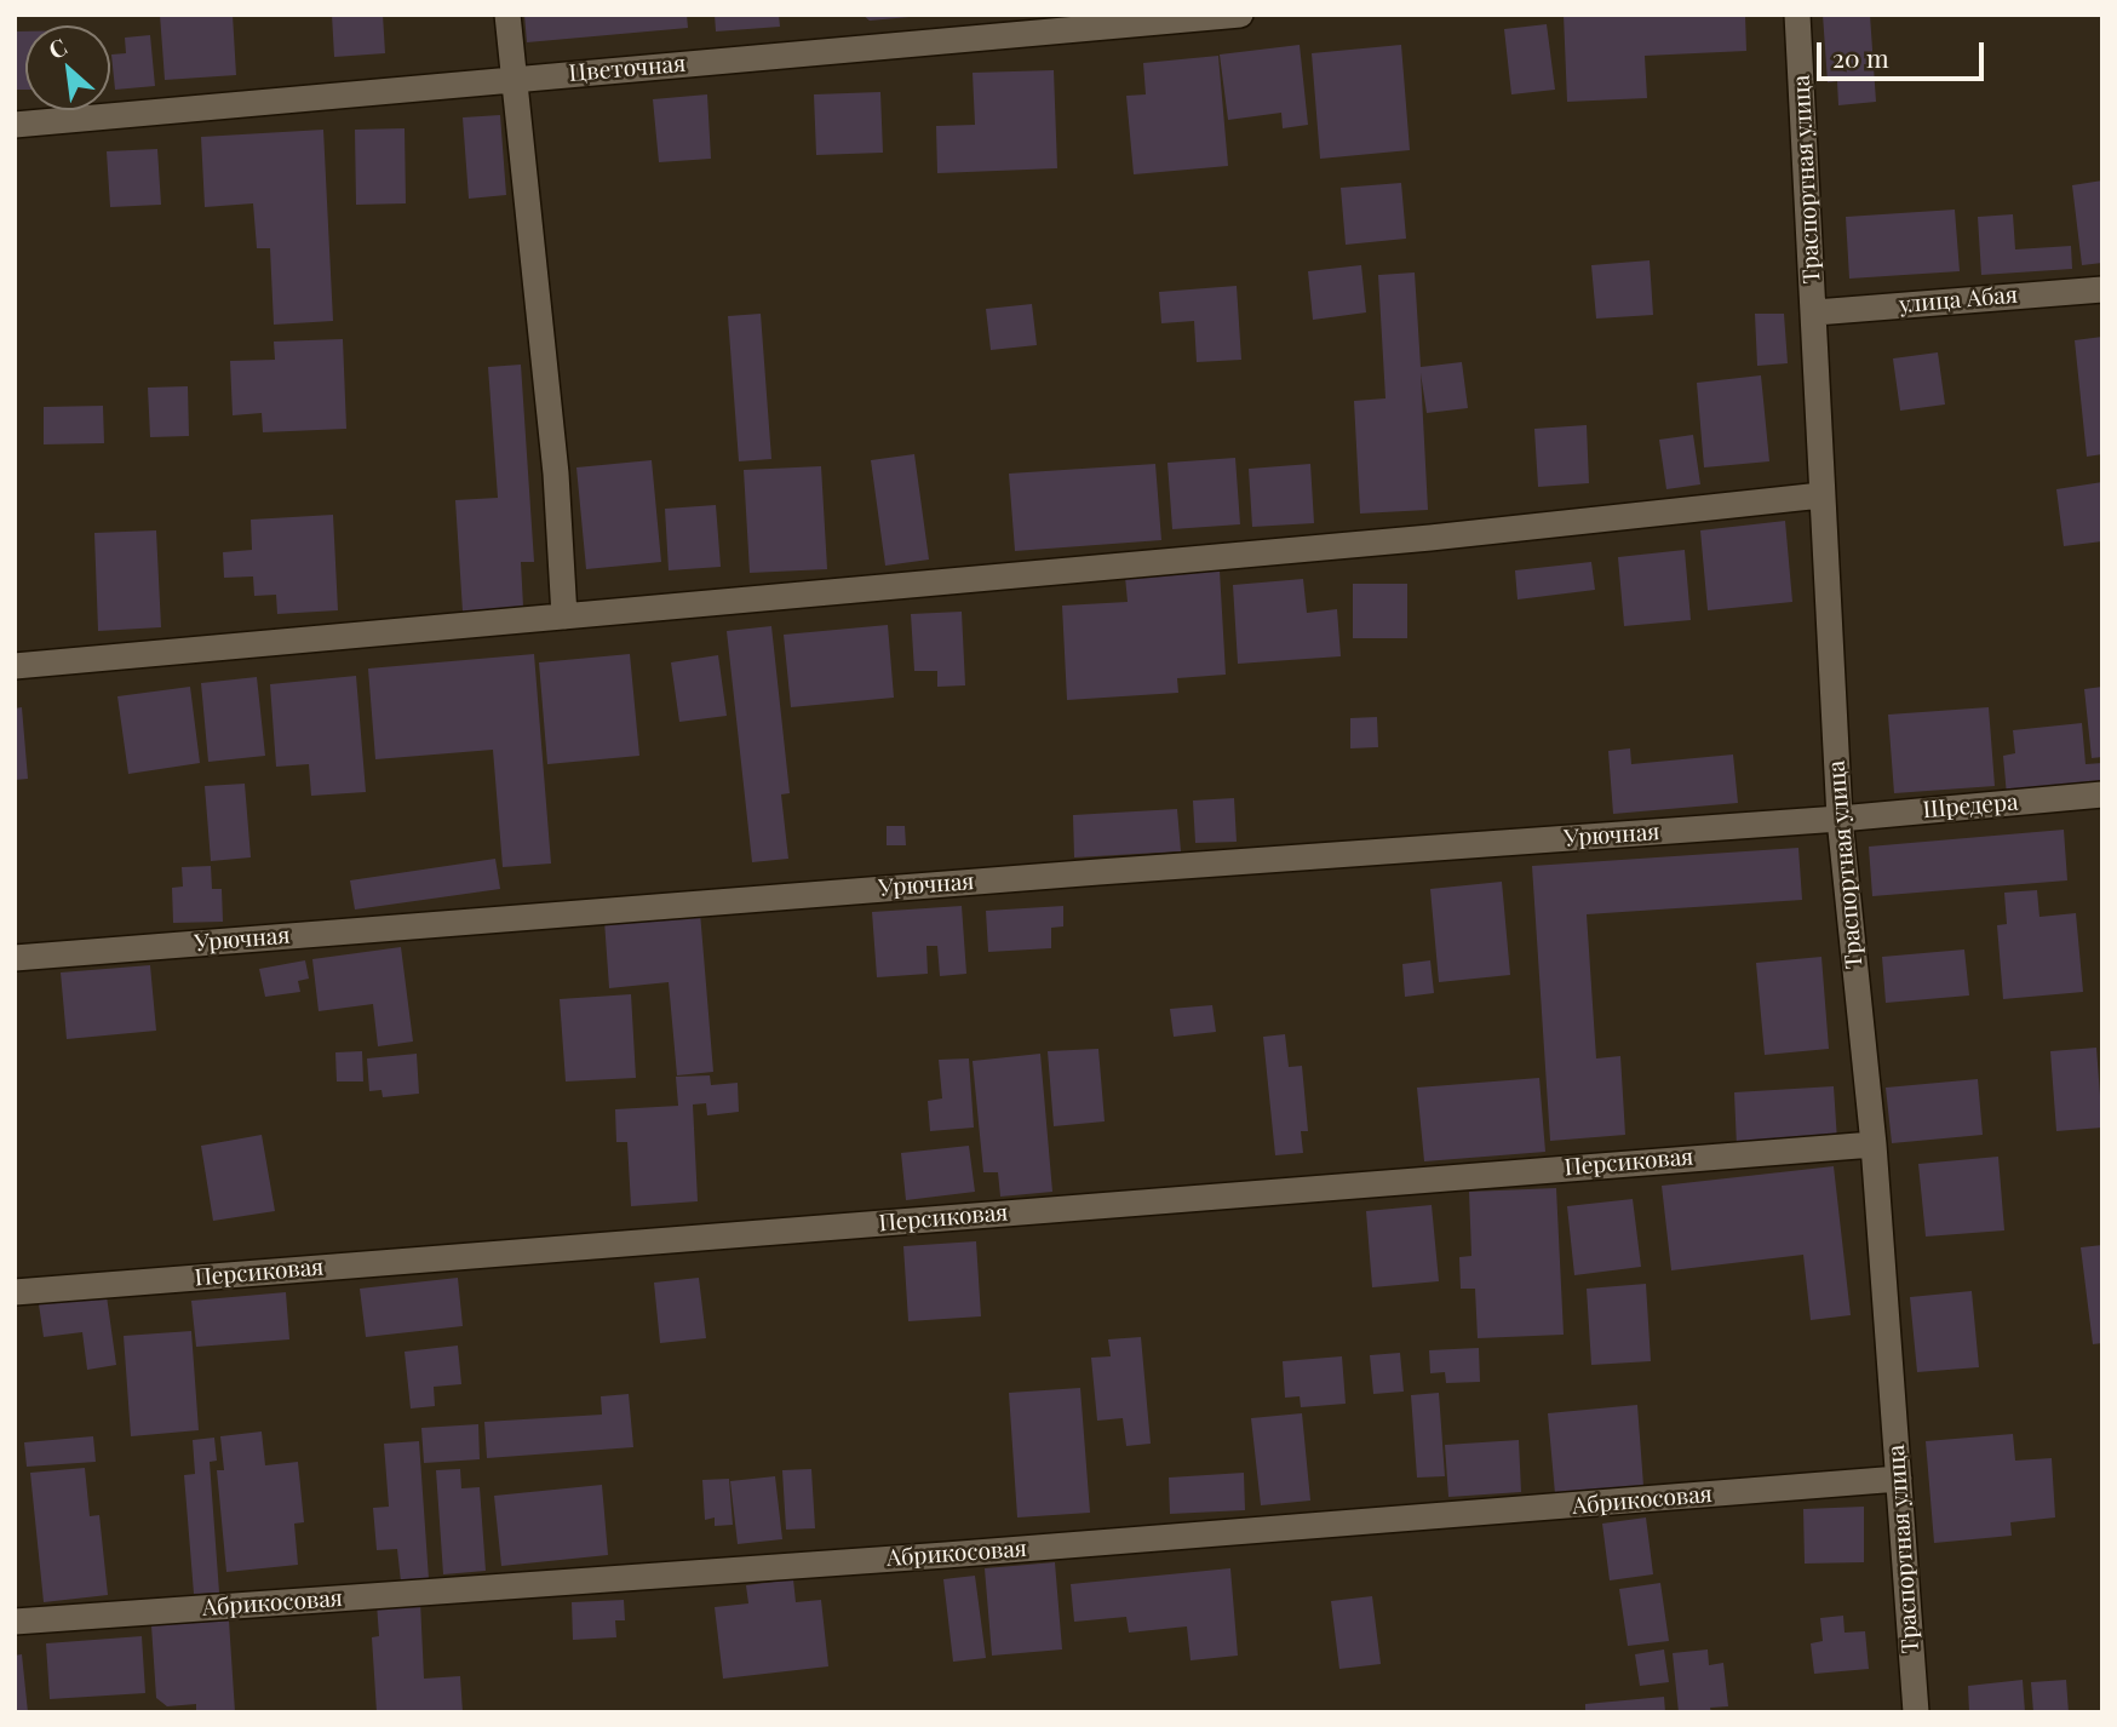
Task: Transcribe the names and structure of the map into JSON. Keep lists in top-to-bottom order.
{
  "streets": {
    "street": [
      "Цветочная",
      "Траспортная улица",
      "улица Абая",
      "Шредера",
      "Урючная",
      "Персиковая",
      "Абрикосовая"
    ]
  },
  "crossings": [
    ["Траспортная улица", "улица Абая"],
    ["Траспортная улица", "Шредера"],
    ["Траспортная улица", "Урючная"],
    ["Траспортная улица", "Персиковая"],
    ["Траспортная улица", "Абрикосовая"],
    ["Шредера", "Урючная"]
  ],
  "scale_bar": "20 m",
  "north": "top left"
}
